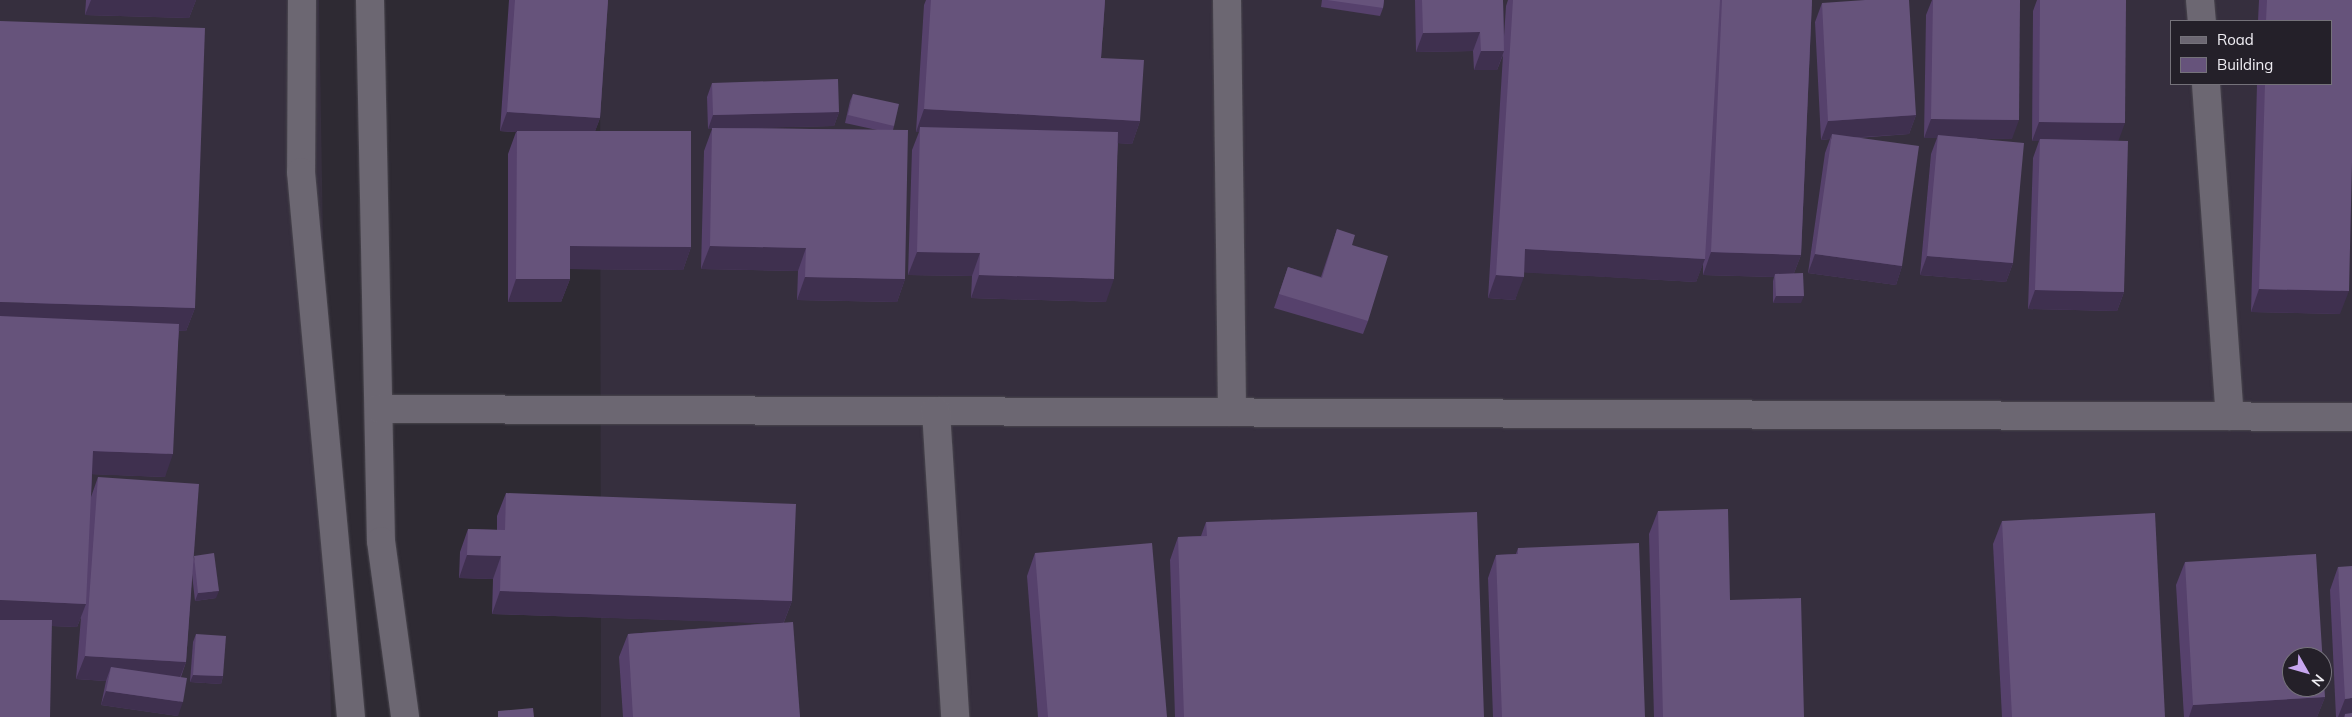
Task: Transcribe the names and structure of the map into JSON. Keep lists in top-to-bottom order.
{
  "legend": ["Road", "Building"],
  "north": "bottom right"
}
